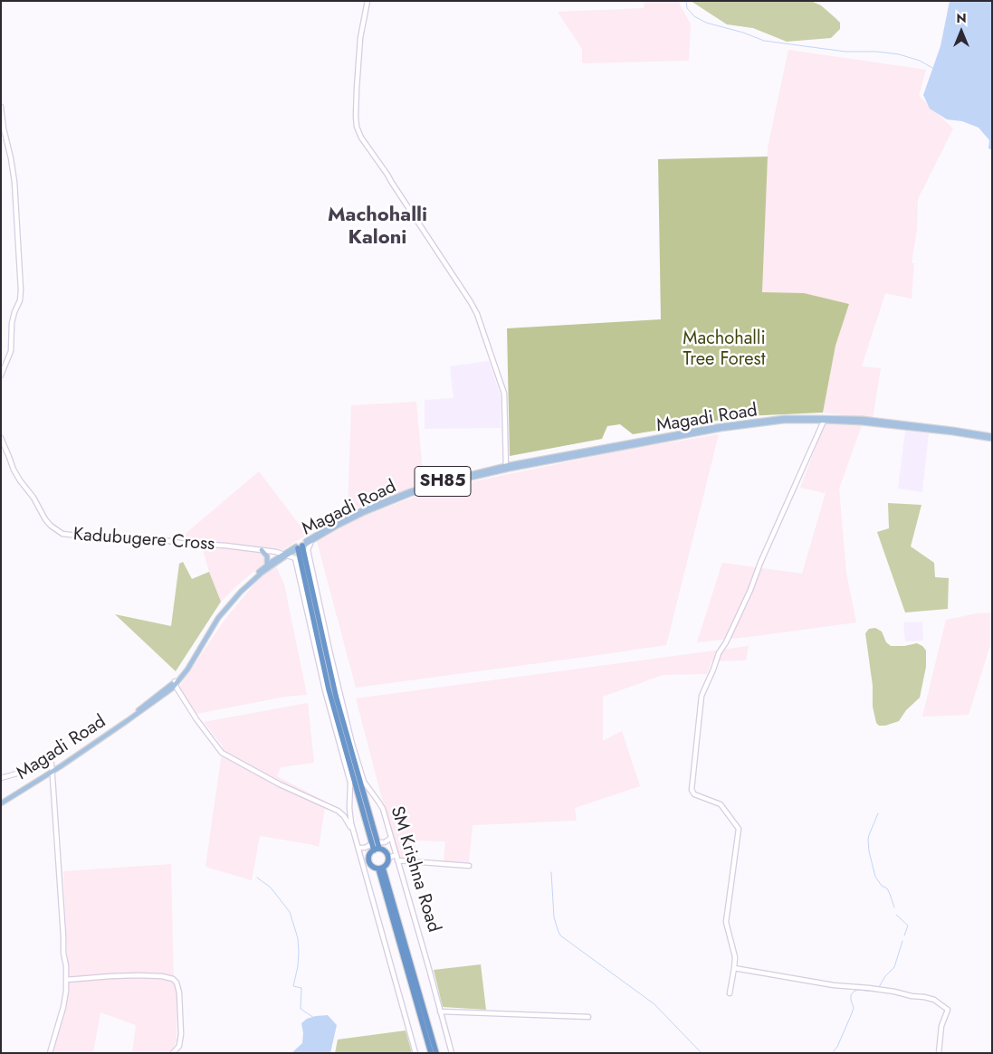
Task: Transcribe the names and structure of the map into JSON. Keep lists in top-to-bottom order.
{
  "streets": {
    "highway": ["SM Krishna Road"],
    "main road": ["Magadi Road", "SH85"],
    "street": ["Kadubugere Cross"]
  },
  "crossings": [
    ["Magadi Road", "Kadubugere Cross"],
    ["Magadi Road", "SM Krishna Road"],
    ["Kadubugere Cross", "SM Krishna Road"]
  ],
  "districts": ["Machohalli Kaloni"],
  "parks": ["Machohalli Tree Forest"],
  "north": "top"
}
